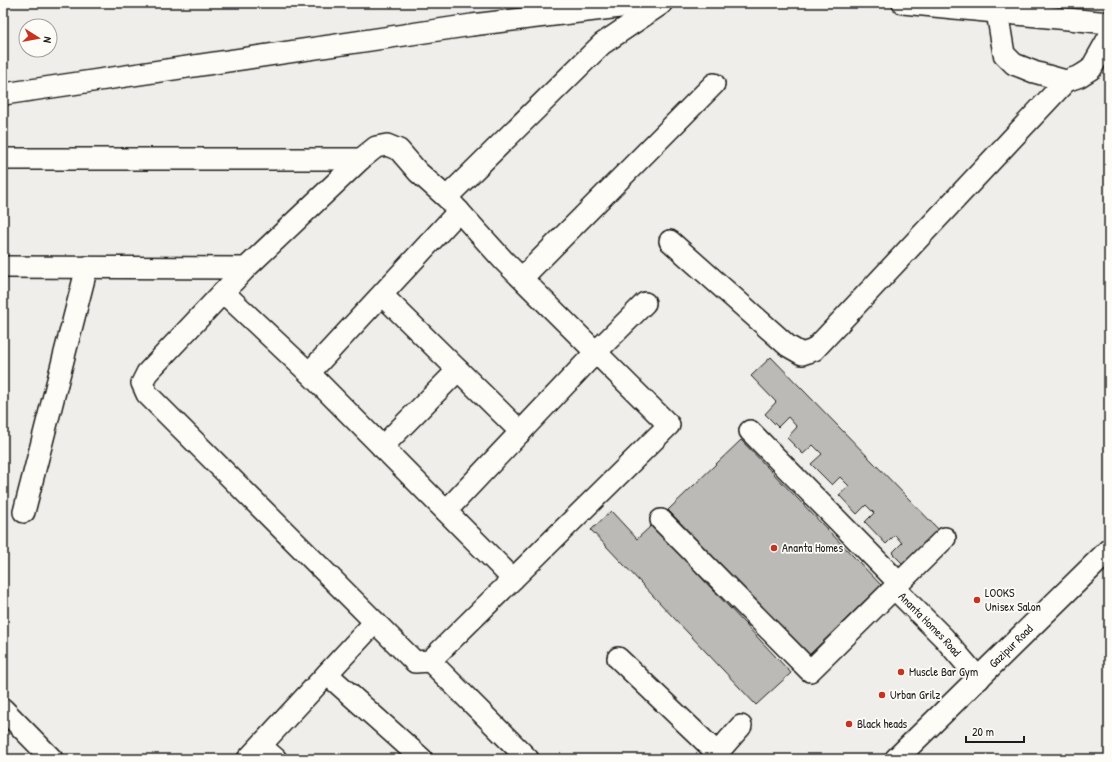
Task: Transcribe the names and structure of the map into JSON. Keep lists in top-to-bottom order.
{
  "streets": {
    "street": ["Ananta Homes Road", "Gazipur Road"]
  },
  "crossings": [
    ["Ananta Homes Road", "Gazipur Road"]
  ],
  "places": [
    "Ananta Homes",
    "LOOKS Unisex Salon",
    "Muscle Bar Gym",
    "Urban Grilz",
    "Black heads"
  ],
  "scale_bar": "20 m",
  "north": "right"
}
